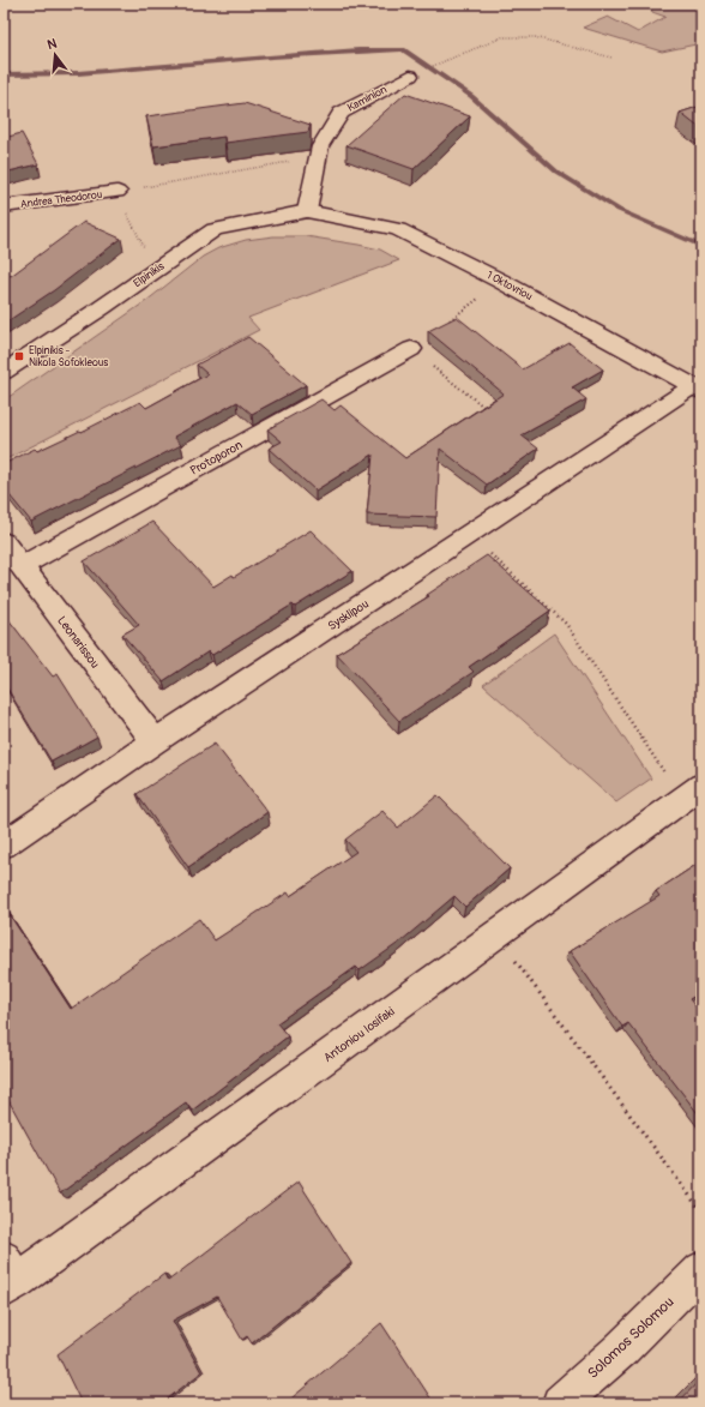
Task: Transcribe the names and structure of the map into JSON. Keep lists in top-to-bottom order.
{
  "streets": {
    "street": [
      "Kaminion",
      "Andrea Theodorou",
      "Elpinikis",
      "1 Oktovriou",
      "Protoporon",
      "Sysklipou",
      "Leonarissou",
      "Antoniou Iosifaki",
      "Solomos Solomou"
    ]
  },
  "crossings": [
    ["Kaminion", "Elpinikis"],
    ["Kaminion", "1 Oktovriou"],
    ["Elpinikis", "1 Oktovriou"],
    ["1 Oktovriou", "Sysklipou"],
    ["Protoporon", "Leonarissou"],
    ["Sysklipou", "Leonarissou"]
  ],
  "places": {
    "transit": ["Elpinikis - Nikola Sofokleous"]
  },
  "north": "top"
}
